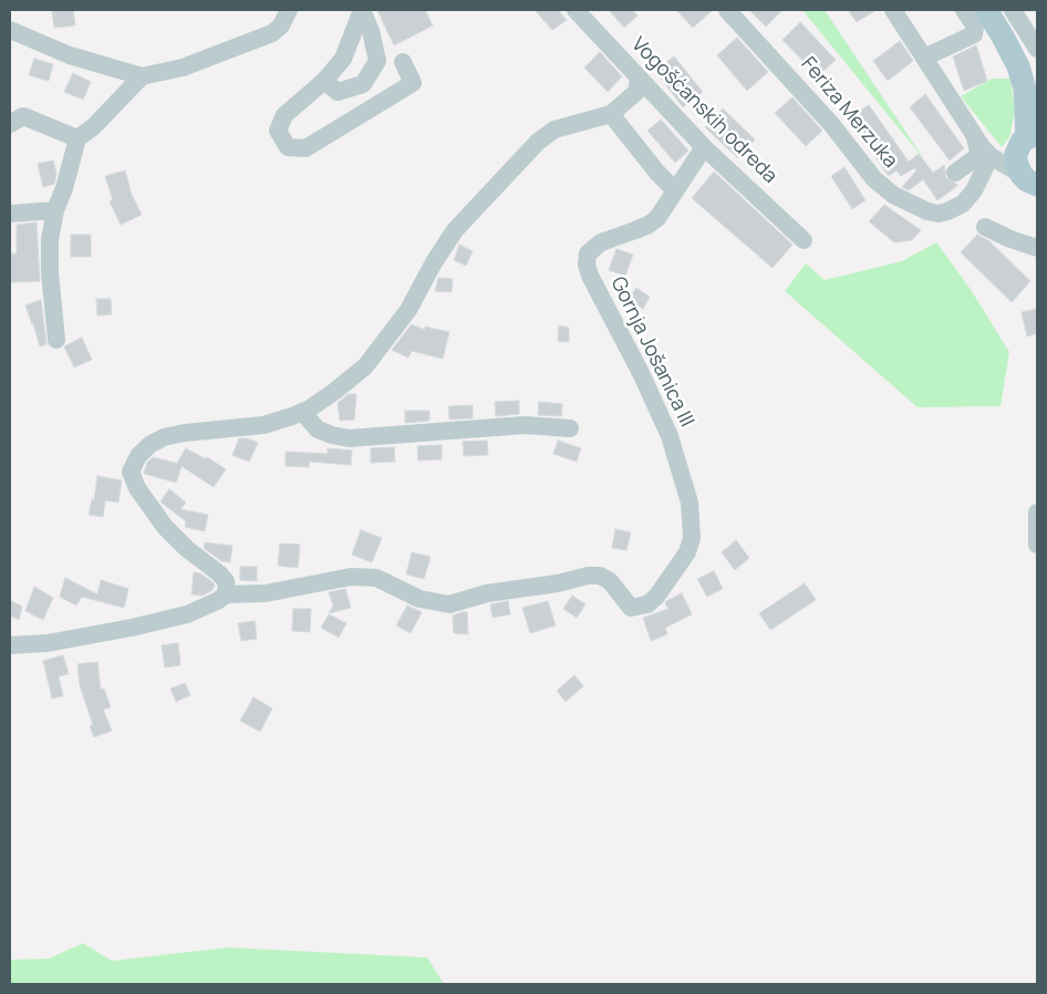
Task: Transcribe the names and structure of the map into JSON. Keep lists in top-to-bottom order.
{
  "streets": {
    "street": ["Vogošćanskih odreda", "Feriza Merzuka", "Gornja Jošanica III"]
  },
  "crossings": [
    ["Vogošćanskih odreda", "Gornja Jošanica III"]
  ]
}
